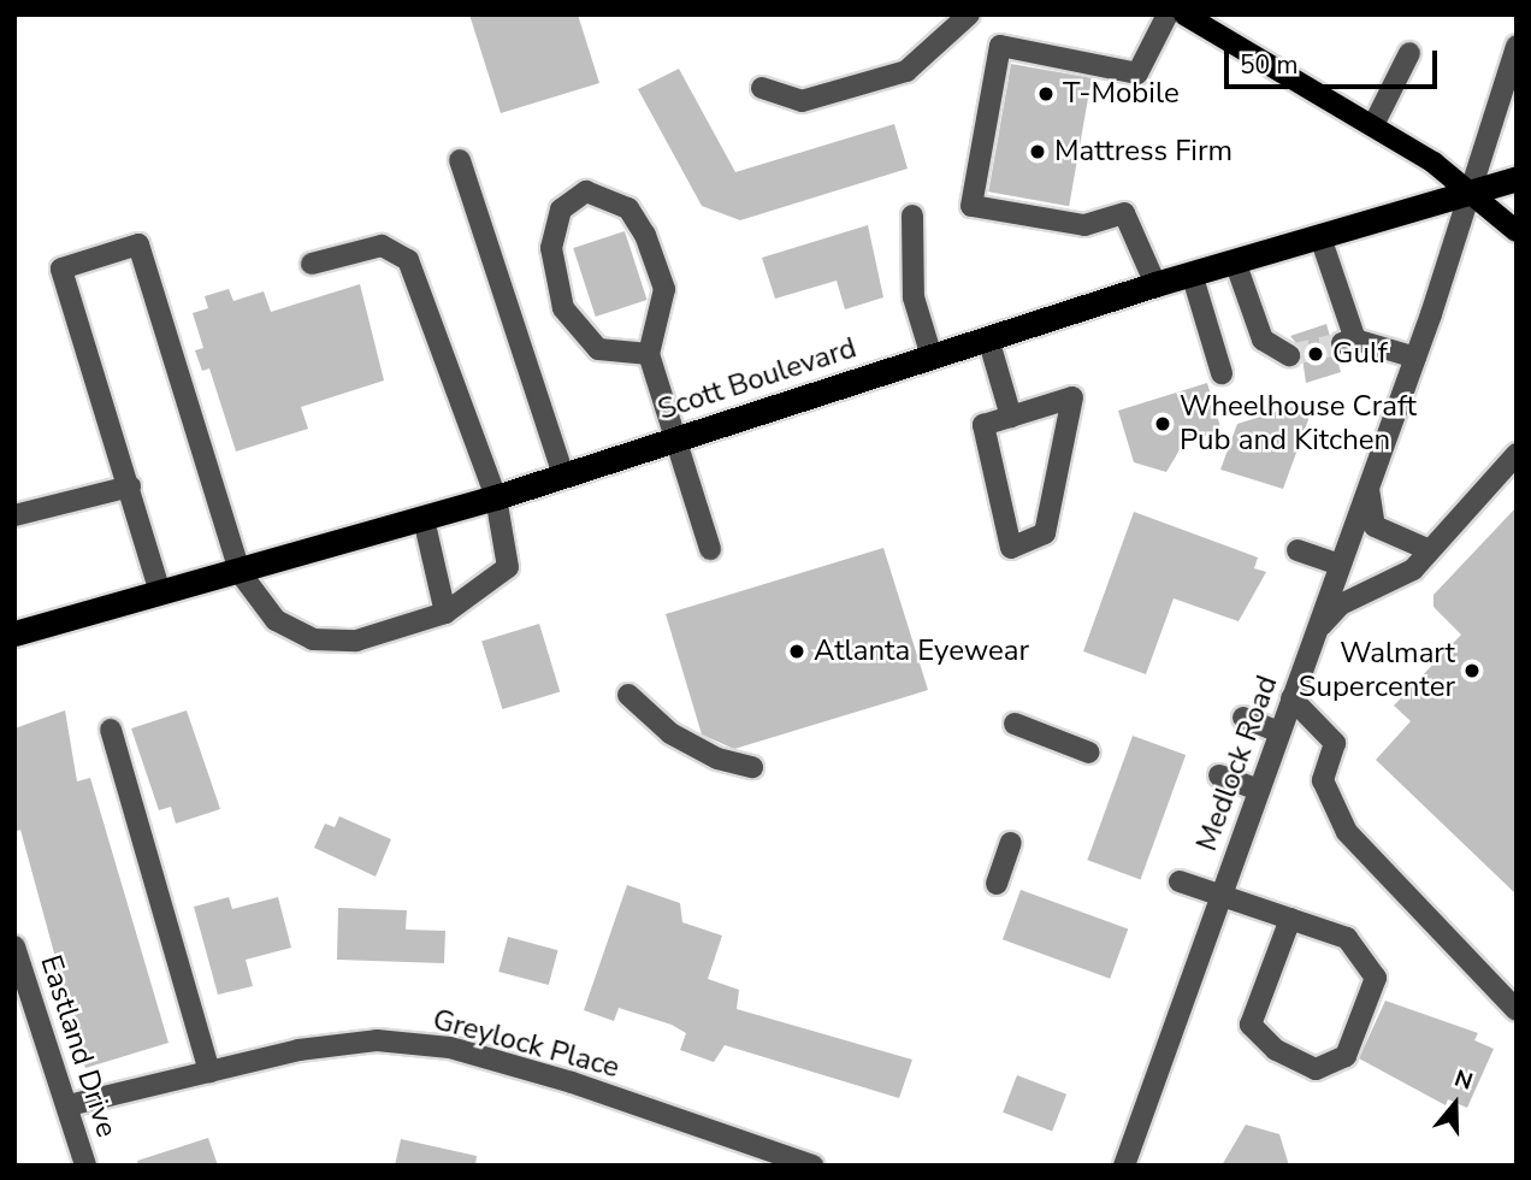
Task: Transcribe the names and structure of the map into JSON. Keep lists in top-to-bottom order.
{
  "streets": {
    "highway": ["Scott Boulevard"],
    "street": ["Medlock Road", "Greylock Place", "Eastland Drive"]
  },
  "crossings": [
    ["Scott Boulevard", "Medlock Road"],
    ["Greylock Place", "Eastland Drive"]
  ],
  "places": [
    "T-Mobile",
    "Mattress Firm",
    "Gulf",
    "Wheelhouse Craft Pub and Kitchen",
    "Atlanta Eyewear",
    "Walmart Supercenter"
  ],
  "scale_bar": "50 m",
  "north": "top"
}
